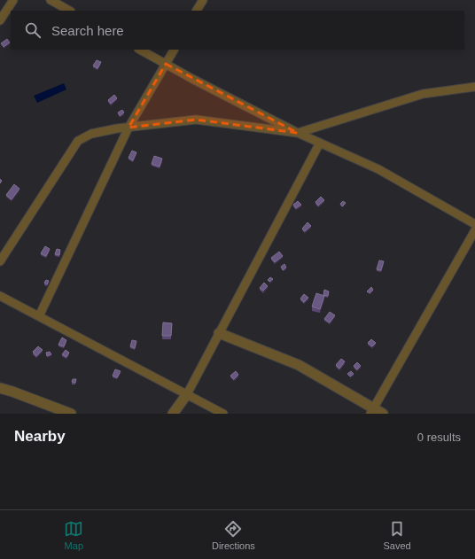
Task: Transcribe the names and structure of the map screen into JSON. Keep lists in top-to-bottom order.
{
  "page": {
    "search": "Search here",
    "heading": ["Nearby", "0 results"],
    "nav": ["Map", "Directions", "Saved"]
  }
}
